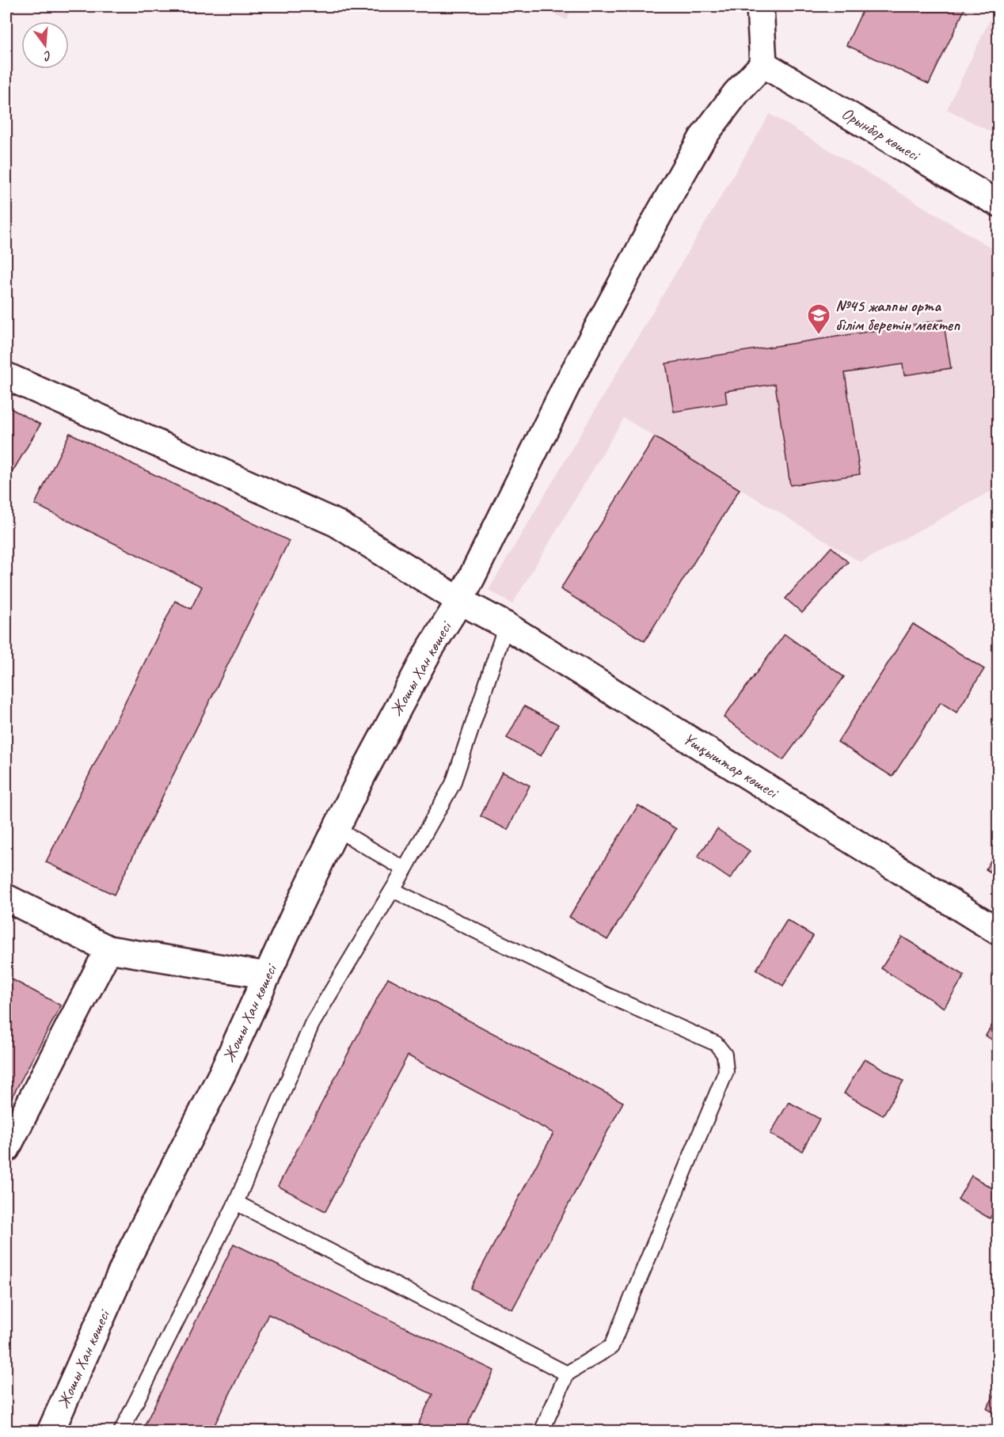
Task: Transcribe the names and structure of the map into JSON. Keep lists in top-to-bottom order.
{
  "streets": {
    "street": ["Орынбор көшесі", "Жошы Хан көшесі", "Ұшқыштар көшесі"]
  },
  "crossings": [
    ["Орынбор көшесі", "Жошы Хан көшесі"],
    ["Жошы Хан көшесі", "Ұшқыштар көшесі"]
  ],
  "places": {
    "school or university": ["№45 жалпы орта білім беретін мектеп"]
  },
  "north": "bottom"
}
